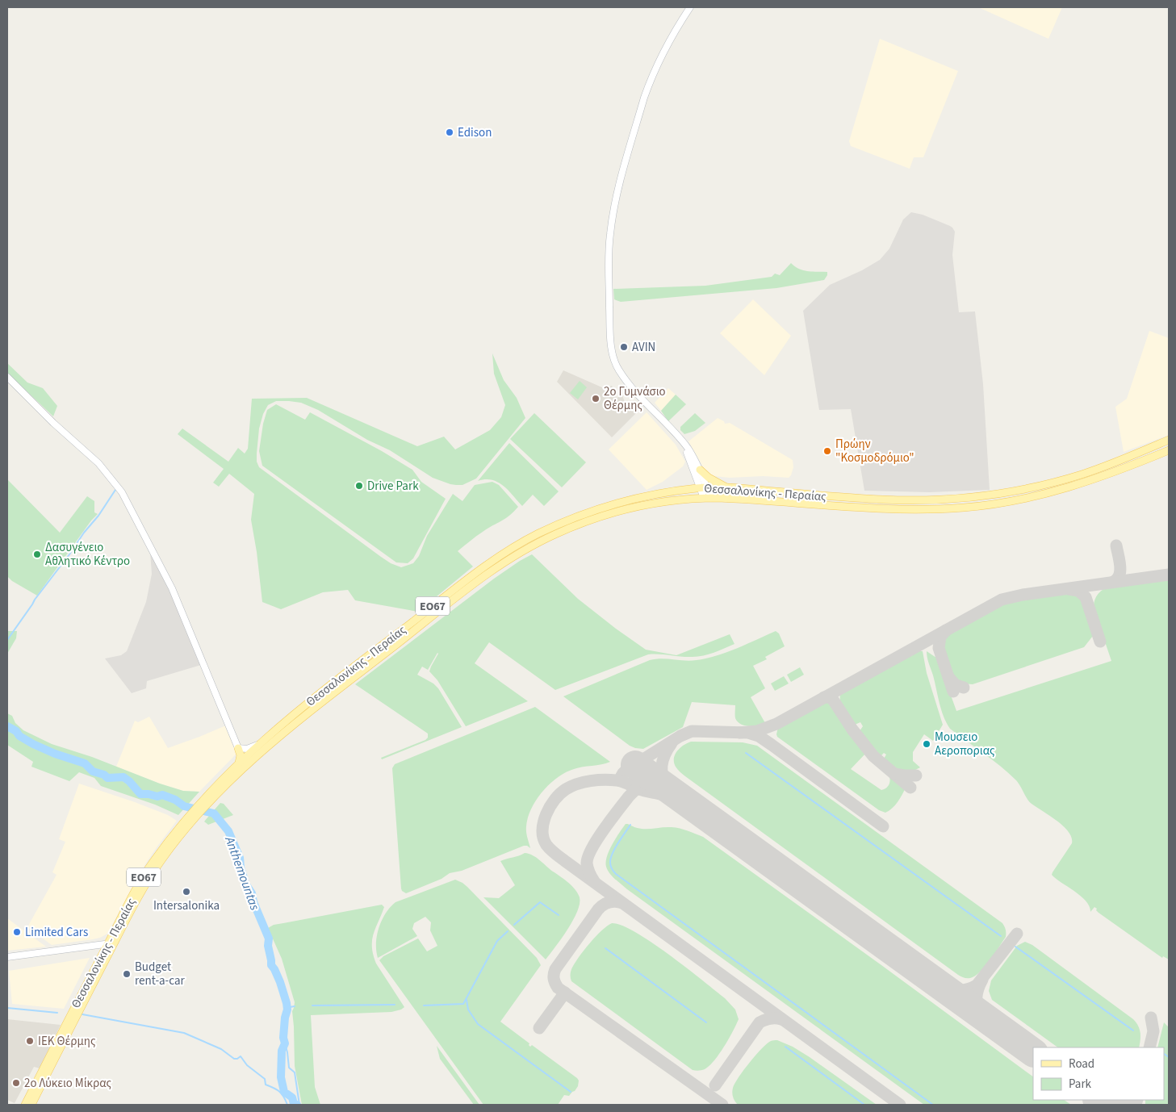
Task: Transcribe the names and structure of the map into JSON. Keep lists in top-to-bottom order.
{
  "streets": {
    "main road": ["Θεσσαλονίκης - Περαίας", "ΕΟ67"]
  },
  "water": ["Anthemountas"],
  "places": [
    "Edison",
    "AVIN",
    "2ο Γυμνάσιο Θέρμης",
    "Πρώην \"Κοσμοδρόμιο\"",
    "Drive Park",
    "Δασυγένειο Αθλητικό Κέντρο",
    "Μουσειο Αεροποριας",
    "Intersalonika",
    "Limited Cars",
    "Budget rent-a-car",
    "ΙΕΚ Θέρμης",
    "2ο Λύκειο Μίκρας"
  ],
  "legend": ["Road", "Park"]
}
